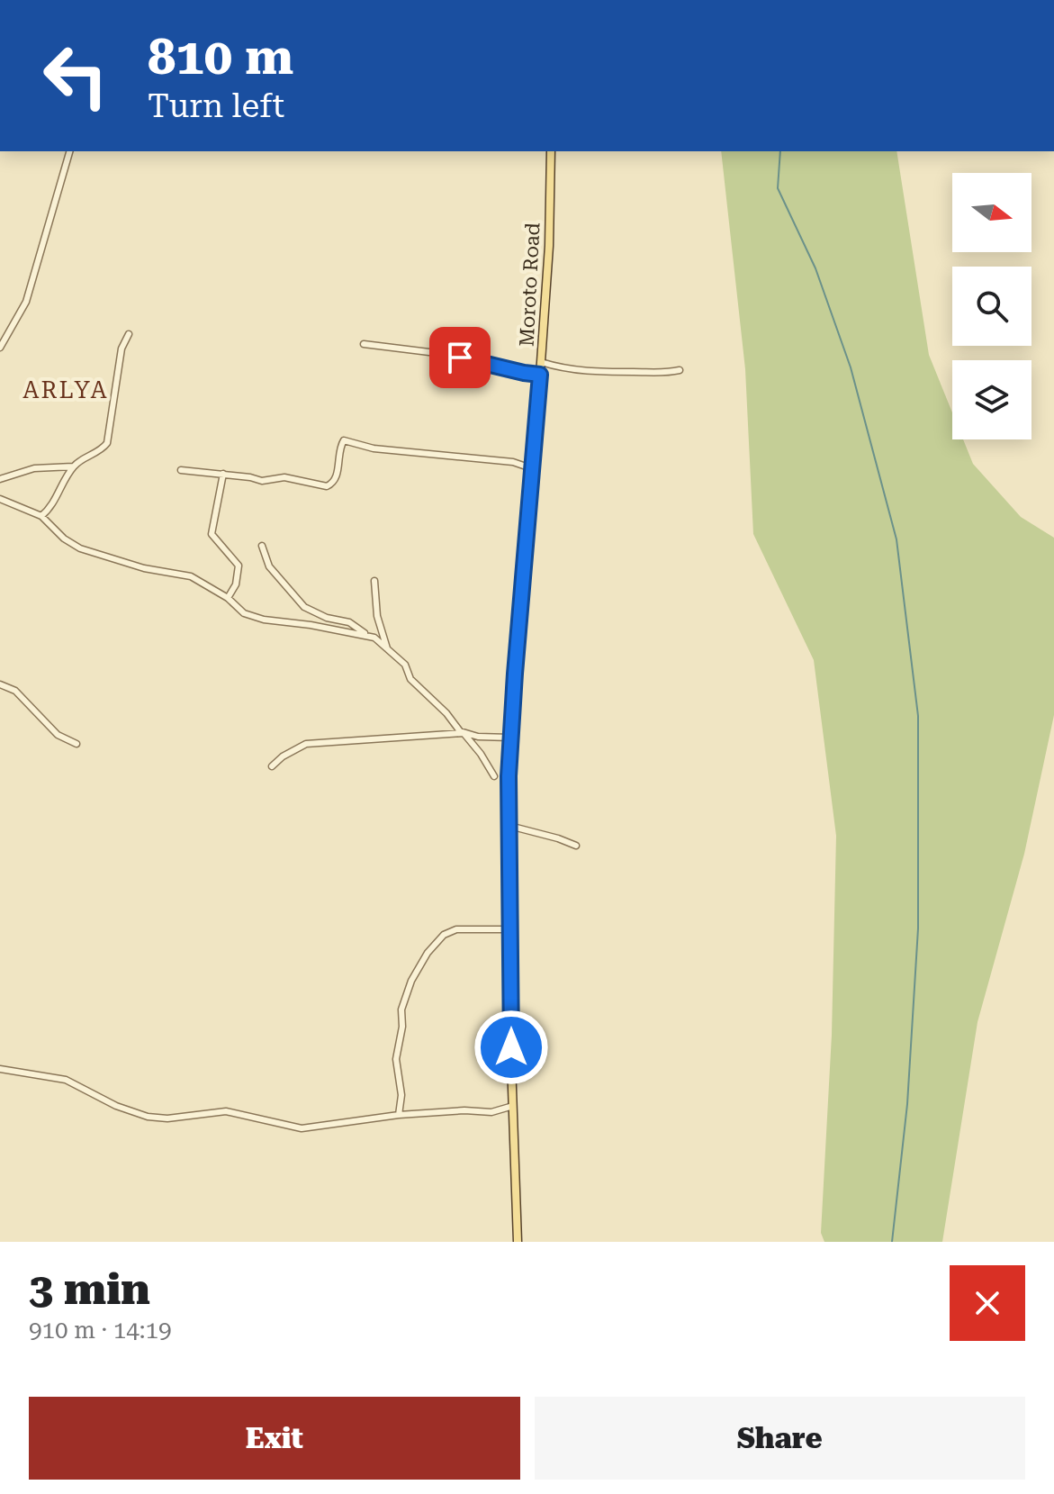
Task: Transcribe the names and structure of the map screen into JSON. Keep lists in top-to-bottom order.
{
  "streets": {
    "main road": ["Moroto Road"]
  },
  "districts": ["ARLYA"],
  "north": "right",
  "page": {
    "turn": ["810 m", "Turn left"],
    "heading": ["3 min", "910 m · 14:19"],
    "buttons": ["Exit", "Share"]
  }
}
